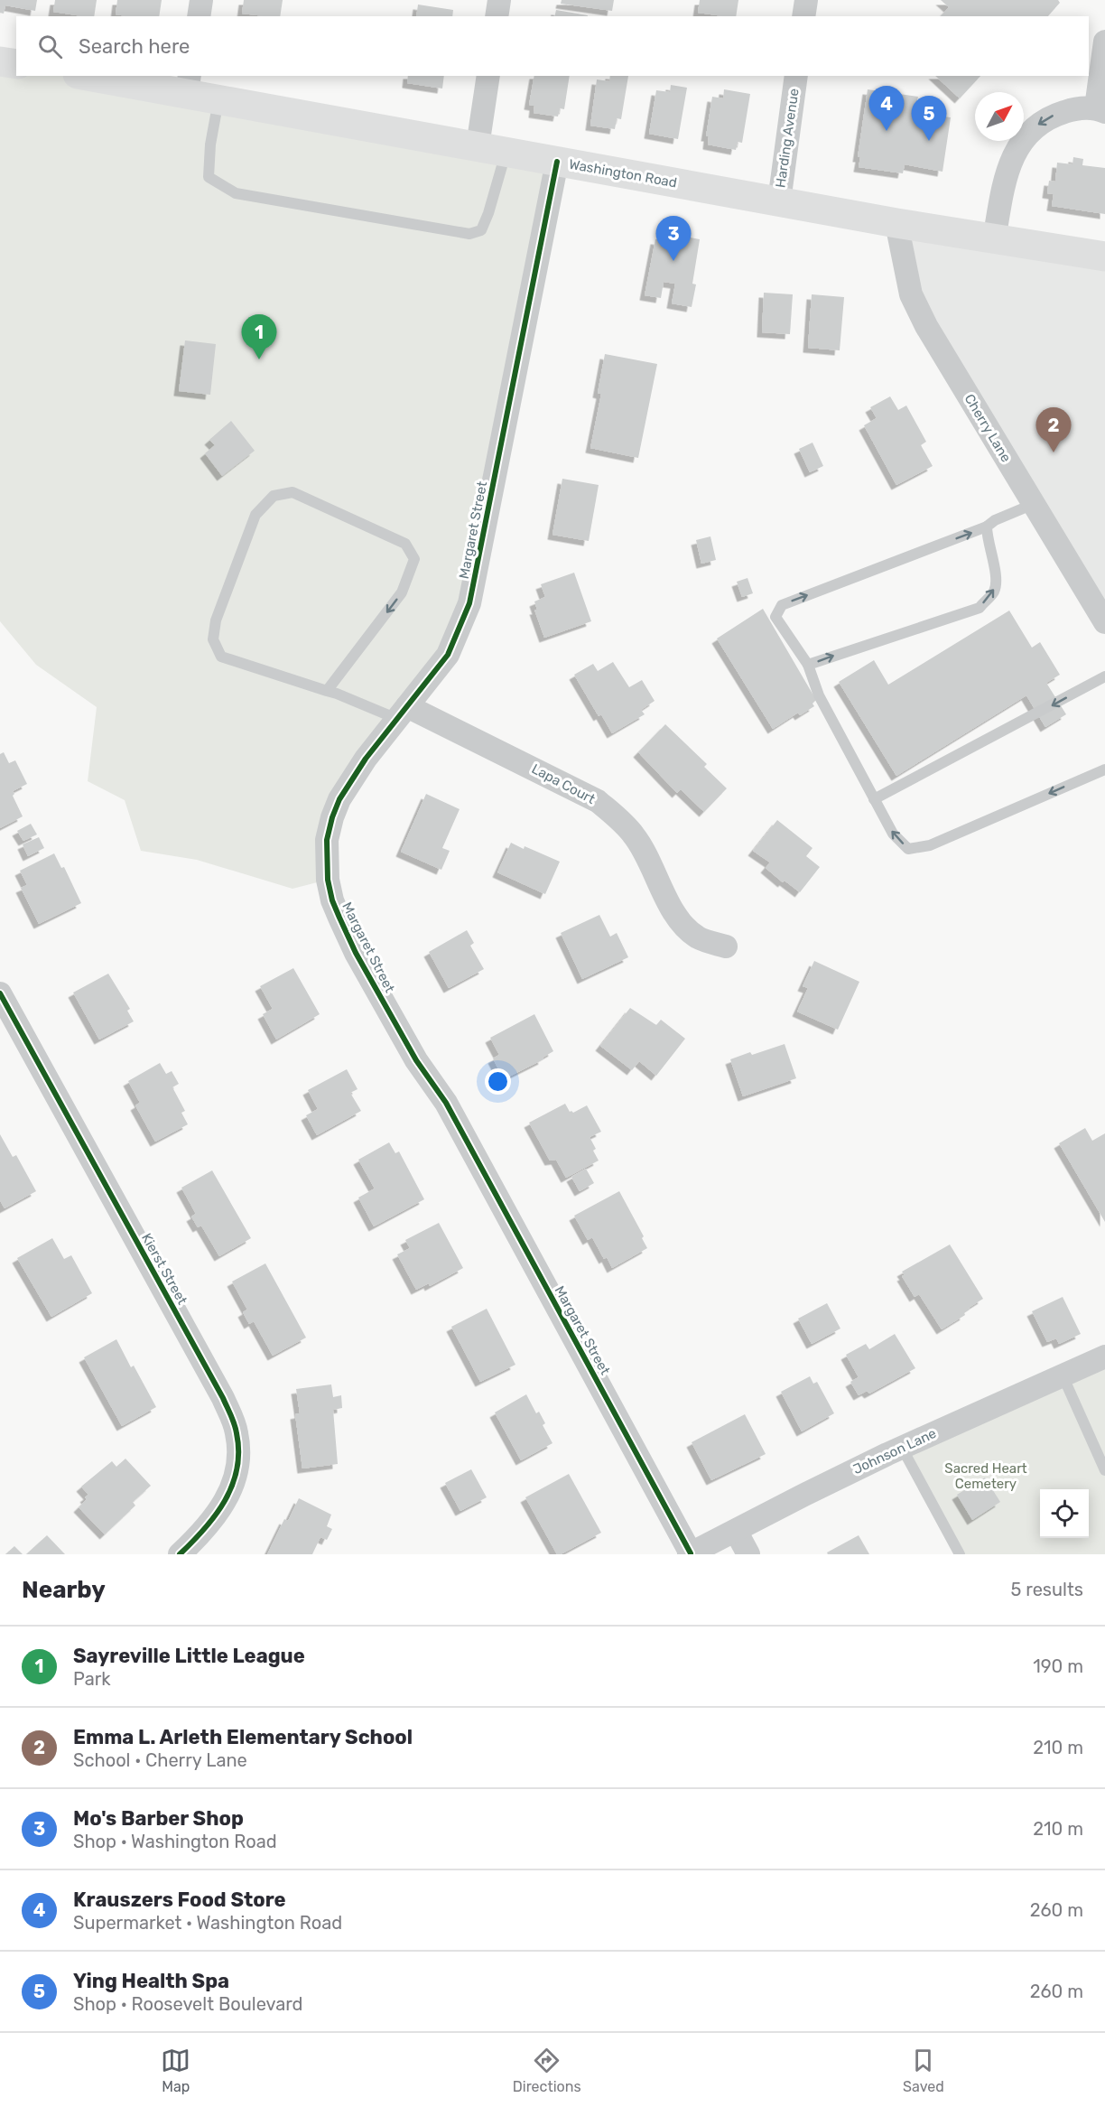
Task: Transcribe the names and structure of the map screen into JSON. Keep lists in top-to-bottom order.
{
  "streets": {
    "main road": ["Washington Road"],
    "street": [
      "Harding Avenue",
      "Cherry Lane",
      "Margaret Street",
      "Lapa Court",
      "Kierst Street",
      "Johnson Lane"
    ]
  },
  "crossings": [
    ["Harding Avenue", "Washington Road"],
    ["Washington Road", "Cherry Lane"],
    ["Washington Road", "Margaret Street"],
    ["Margaret Street", "Lapa Court"],
    ["Margaret Street", "Johnson Lane"]
  ],
  "parks": ["Sacred Heart Cemetery"],
  "north": "top right",
  "page": {
    "search": "Search here",
    "pins": [
      "4",
      "5",
      "3",
      "1",
      "2"
    ],
    "heading": ["Nearby", "5 results"],
    "list": [
      {
        "mark": "1",
        "name": "Sayreville Little League",
        "note": "Park",
        "value": "190 m"
      },
      {
        "mark": "2",
        "name": "Emma L. Arleth Elementary School",
        "note": "School · Cherry Lane",
        "value": "210 m"
      },
      {
        "mark": "3",
        "name": "Mo's Barber Shop",
        "note": "Shop · Washington Road",
        "value": "210 m"
      },
      {
        "mark": "4",
        "name": "Krauszers Food Store",
        "note": "Supermarket · Washington Road",
        "value": "260 m"
      },
      {
        "mark": "5",
        "name": "Ying Health Spa",
        "note": "Shop · Roosevelt Boulevard",
        "value": "260 m"
      }
    ],
    "nav": ["Map", "Directions", "Saved"]
  }
}
